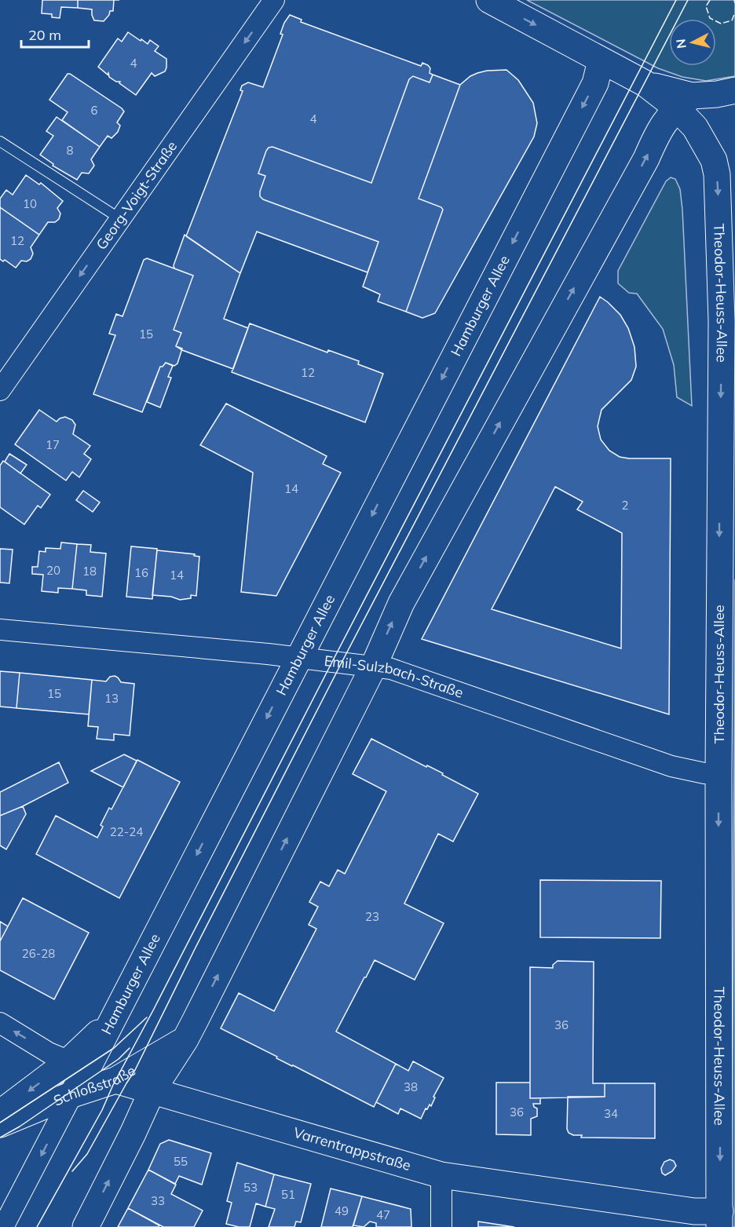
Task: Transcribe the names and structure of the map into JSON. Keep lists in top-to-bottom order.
{
  "streets": {
    "street": [
      "Georg-Voigt-Straße",
      "Theodor-Heuss-Allee",
      "Hamburger Allee",
      "Emil-Sulzbach-Straße",
      "Schloßstraße",
      "Varrentrappstraße"
    ]
  },
  "crossings": [
    ["Theodor-Heuss-Allee", "Emil-Sulzbach-Straße"],
    ["Theodor-Heuss-Allee", "Varrentrappstraße"],
    ["Hamburger Allee", "Emil-Sulzbach-Straße"],
    ["Hamburger Allee", "Schloßstraße"],
    ["Schloßstraße", "Varrentrappstraße"]
  ],
  "one_way": ["Georg-Voigt-Straße", "Theodor-Heuss-Allee"],
  "house_numbers": [
    "4",
    "6",
    "4",
    "8",
    "10",
    "12",
    "15",
    "12",
    "17",
    "14",
    "2",
    "20",
    "18",
    "16",
    "14",
    "15",
    "13",
    "22-24",
    "23",
    "26-28",
    "36",
    "38",
    "36",
    "34",
    "55",
    "53",
    "51",
    "33",
    "49",
    "47"
  ],
  "scale_bar": "20 m",
  "north": "left"
}
